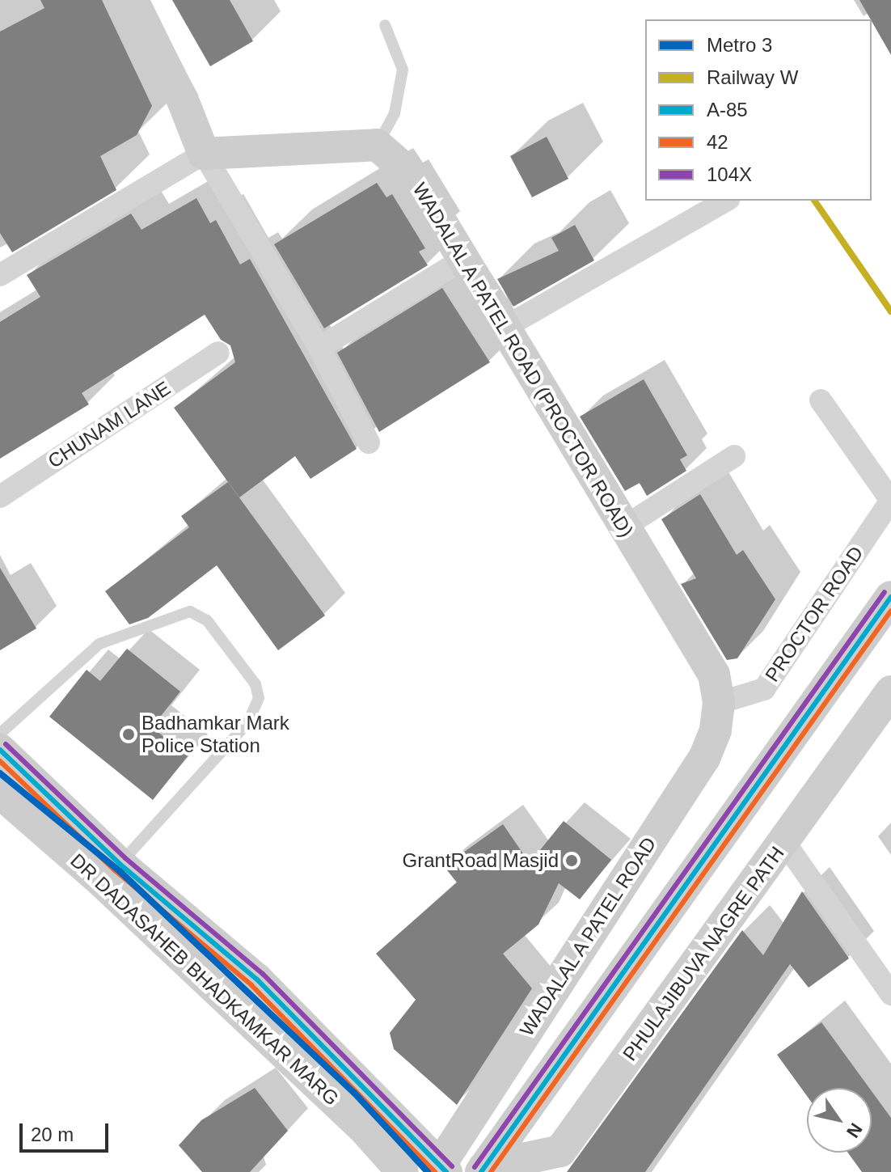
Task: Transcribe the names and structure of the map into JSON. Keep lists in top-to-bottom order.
{
  "streets": {
    "street": [
      "WADALAL A PATEL ROAD (PROCTOR ROAD)",
      "CHUNAM LANE",
      "PROCTOR ROAD",
      "WADALAL A PATEL ROAD",
      "PHULAJIBUVA NAGRE PATH",
      "DR DADASAHEB BHADKAMKAR MARG"
    ]
  },
  "crossings": [
    ["WADALAL A PATEL ROAD (PROCTOR ROAD)", "PROCTOR ROAD"],
    ["WADALAL A PATEL ROAD (PROCTOR ROAD)", "WADALAL A PATEL ROAD"],
    ["PROCTOR ROAD", "WADALAL A PATEL ROAD"],
    ["WADALAL A PATEL ROAD", "DR DADASAHEB BHADKAMKAR MARG"]
  ],
  "places": ["Badhamkar Mark Police Station", "GrantRoad Masjid"],
  "lines": [
    "rail line W",
    "transit line 104X",
    "transit line A-85",
    "transit line 42",
    "metro line 3"
  ],
  "legend": [
    "Metro 3",
    "Railway W",
    "A-85",
    "42",
    "104X"
  ],
  "scale_bar": "20 m",
  "north": "bottom right"
}
